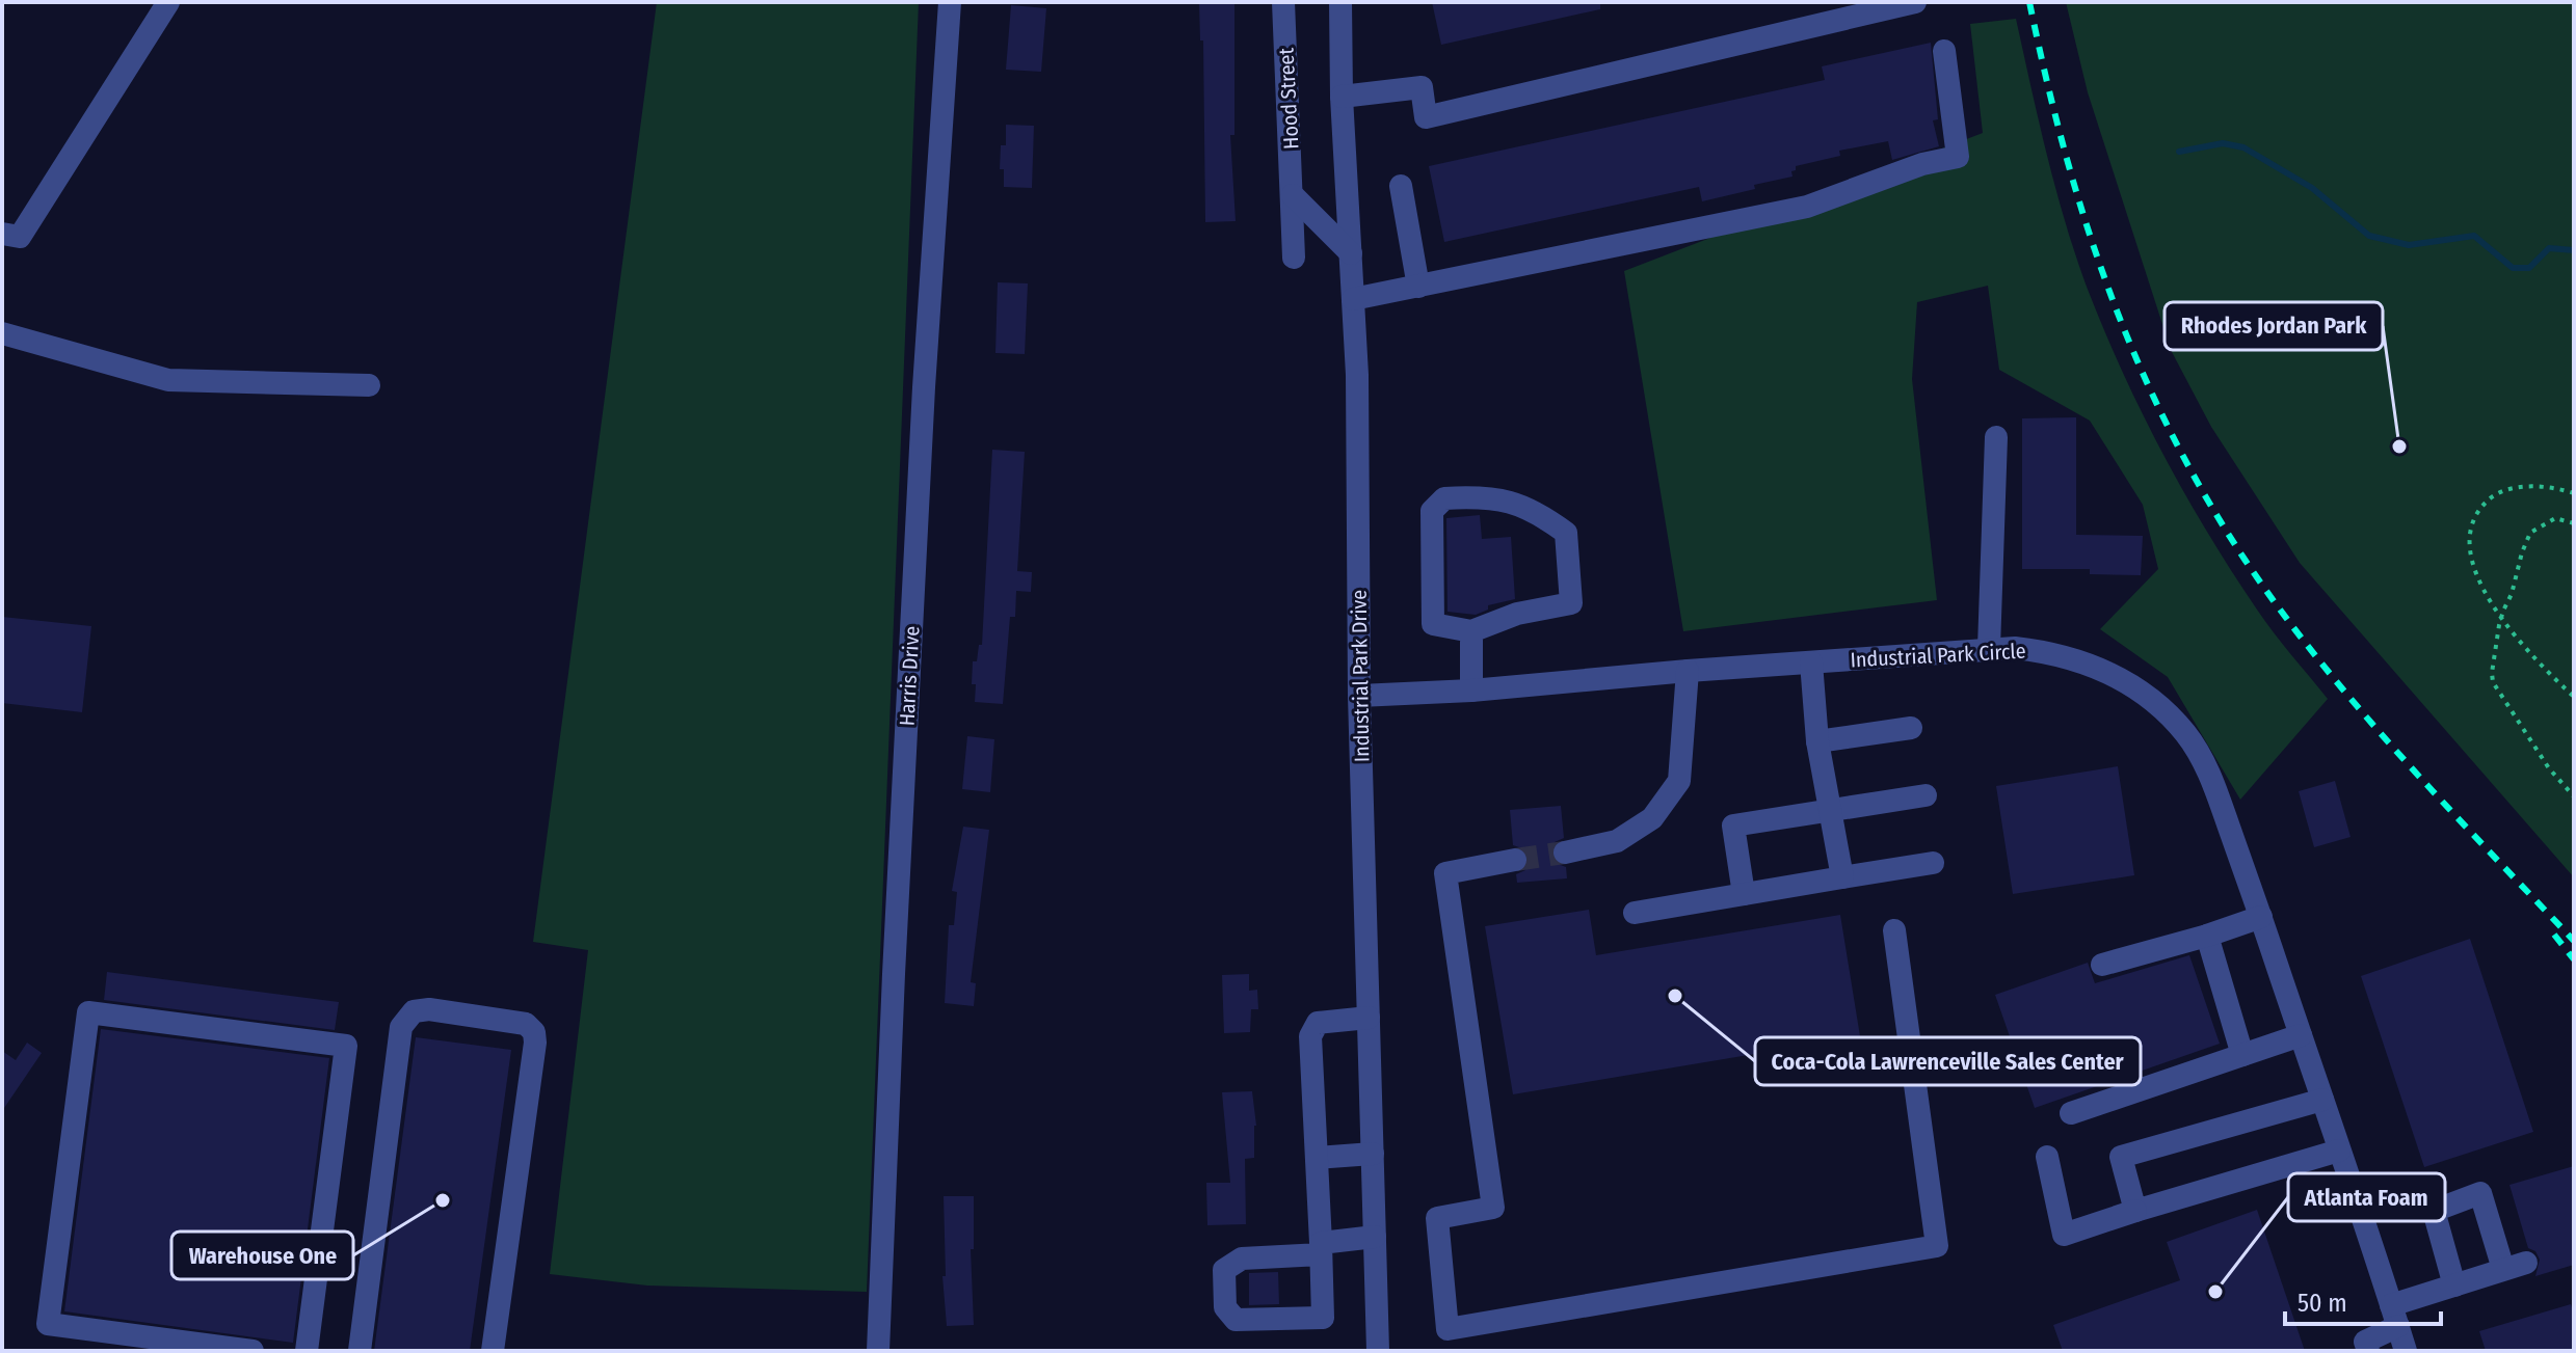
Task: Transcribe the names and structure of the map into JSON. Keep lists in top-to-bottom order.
{
  "streets": {
    "street": [
      "Hood Street",
      "Industrial Park Circle",
      "Harris Drive",
      "Industrial Park Drive"
    ]
  },
  "crossings": [
    ["Industrial Park Circle", "Industrial Park Drive"]
  ],
  "places": [
    "Rhodes Jordan Park",
    "Coca-Cola Lawrenceville Sales Center",
    "Warehouse One",
    "Atlanta Foam"
  ],
  "scale_bar": "50 m"
}
